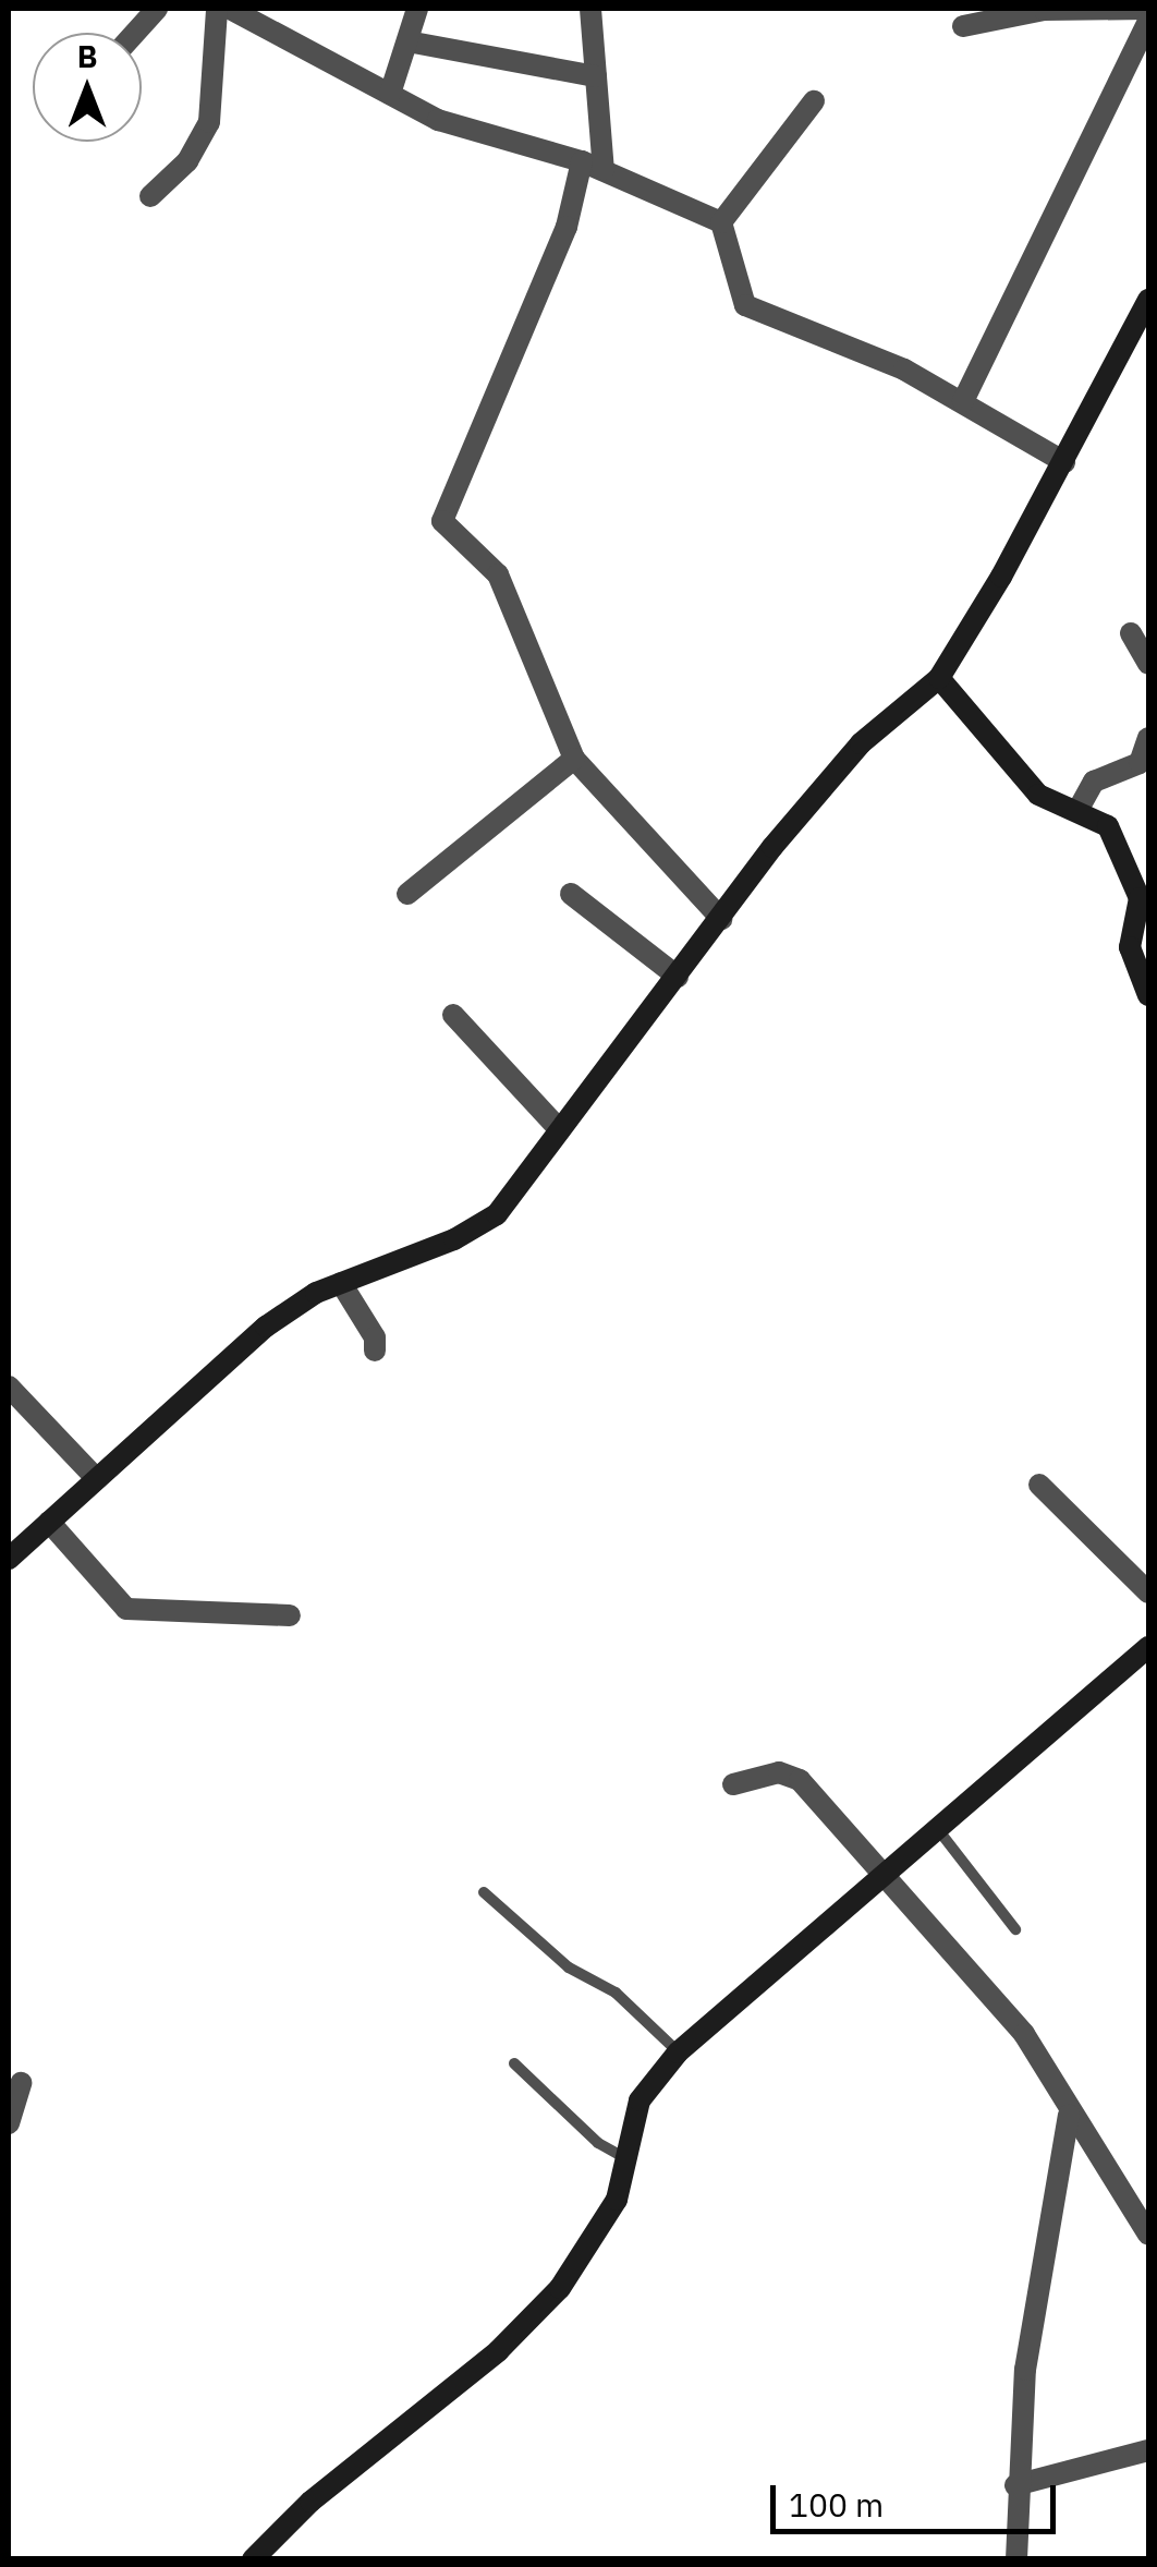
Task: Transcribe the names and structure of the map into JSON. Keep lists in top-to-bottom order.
{
  "scale_bar": "100 m",
  "north": "top"
}
